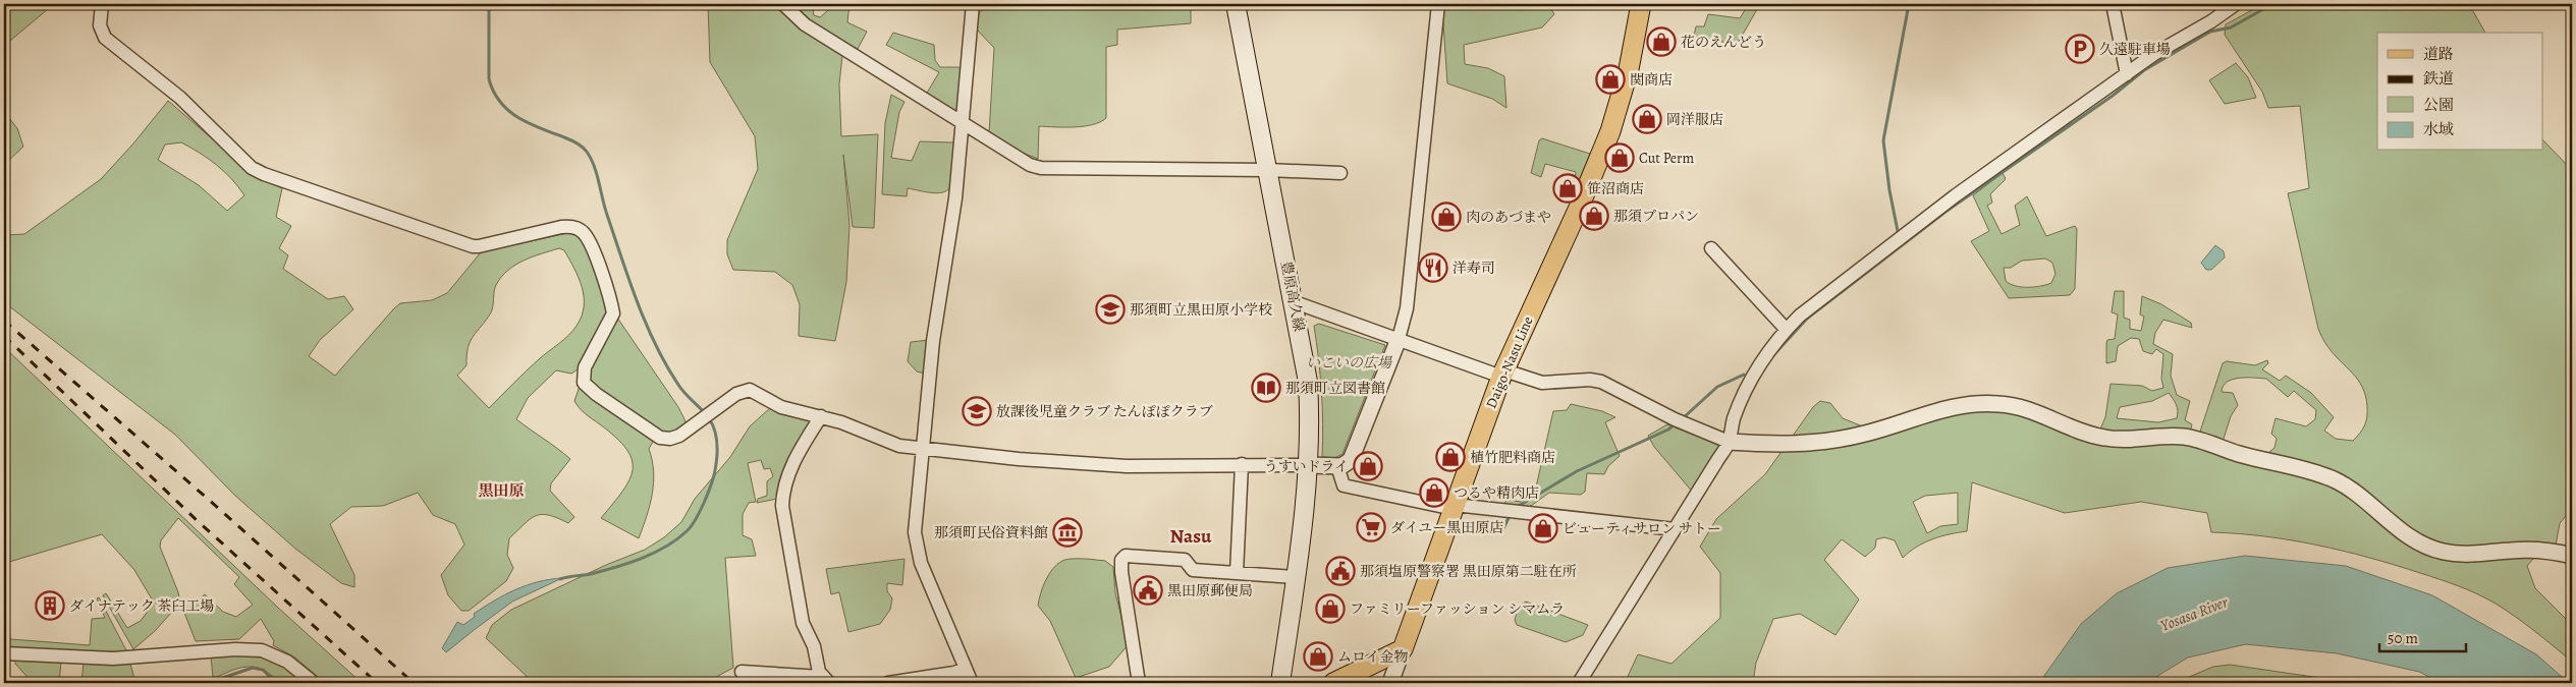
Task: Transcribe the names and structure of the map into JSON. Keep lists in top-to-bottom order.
{
  "streets": {
    "main road": ["豊原高久線", "Daigo-Nasu Line"]
  },
  "districts": ["黒田原", "Nasu"],
  "water": ["Yosasa River"],
  "parks": ["いこいの広場"],
  "places": {
    "shop": [
      "花のえんどう",
      "関商店",
      "岡洋服店",
      "Cut Perm",
      "笹沼商店",
      "那須プロパン",
      "肉のあづまや",
      "植竹肥料商店",
      "うすいドライ",
      "つるや精肉店",
      "ビューティサロン サトー",
      "ファミリーファッション シマムラ",
      "ムロイ金物"
    ],
    "parking": ["久遠駐車場"],
    "restaurant": ["洋寿司"],
    "school or university": ["那須町立黒田原小学校", "放課後児童クラブ たんぽぽクラブ"],
    "library": ["那須町立図書館"],
    "supermarket": ["ダイユー黒田原店"],
    "museum": ["那須町民俗資料館"],
    "public building": ["那須塩原警察署 黒田原第二駐在所", "黒田原郵便局"],
    "building": ["ダイナテック 茶臼工場"]
  },
  "legend": [
    "道路",
    "鉄道",
    "公園",
    "水域"
  ],
  "scale_bar": "50 m"
}
